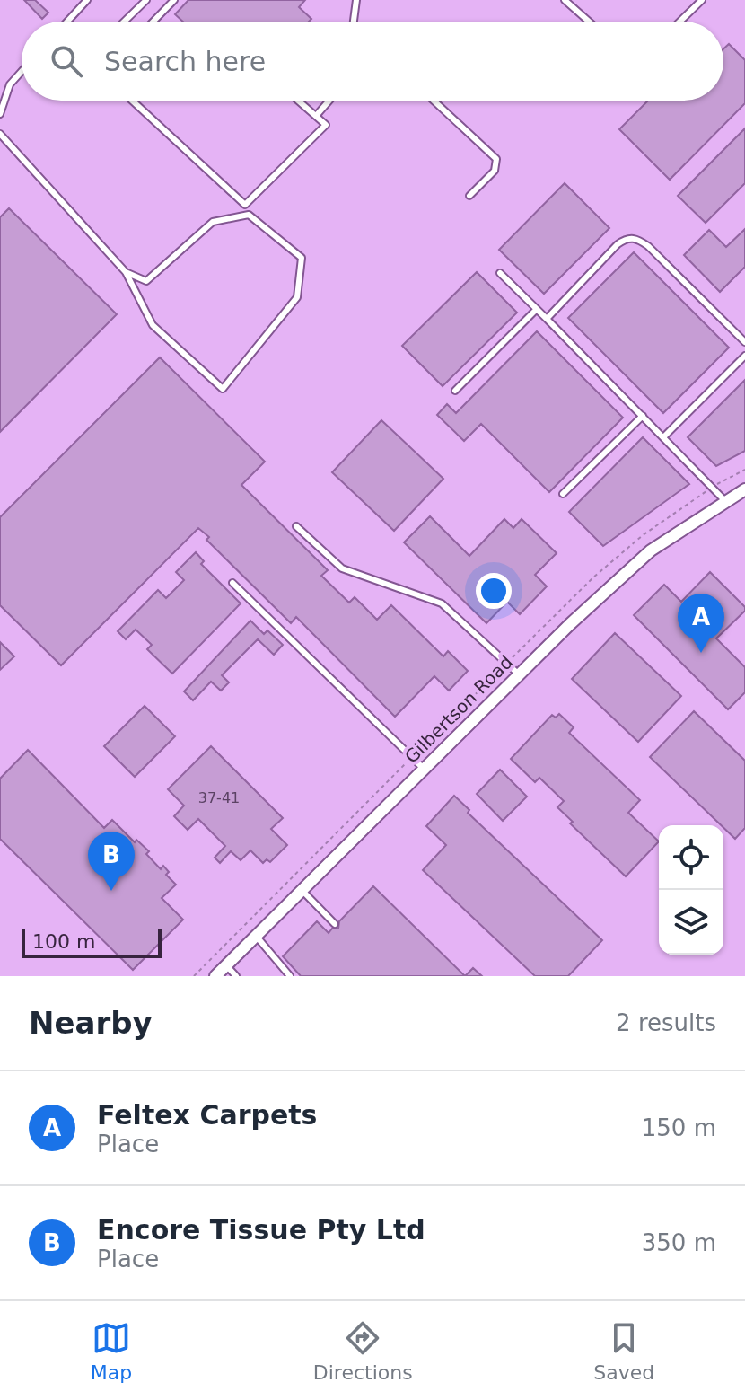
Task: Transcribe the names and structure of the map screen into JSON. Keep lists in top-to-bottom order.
{
  "streets": {
    "street": ["Gilbertson Road"]
  },
  "house_numbers": ["37-41"],
  "scale_bar": "100 m",
  "page": {
    "search": "Search here",
    "pins": ["A", "B"],
    "scale": "100 m",
    "heading": ["Nearby", "2 results"],
    "list": [
      {
        "mark": "A",
        "name": "Feltex Carpets",
        "note": "Place",
        "value": "150 m"
      },
      {
        "mark": "B",
        "name": "Encore Tissue Pty Ltd",
        "note": "Place",
        "value": "350 m"
      }
    ],
    "nav": ["Map", "Directions", "Saved"]
  }
}
